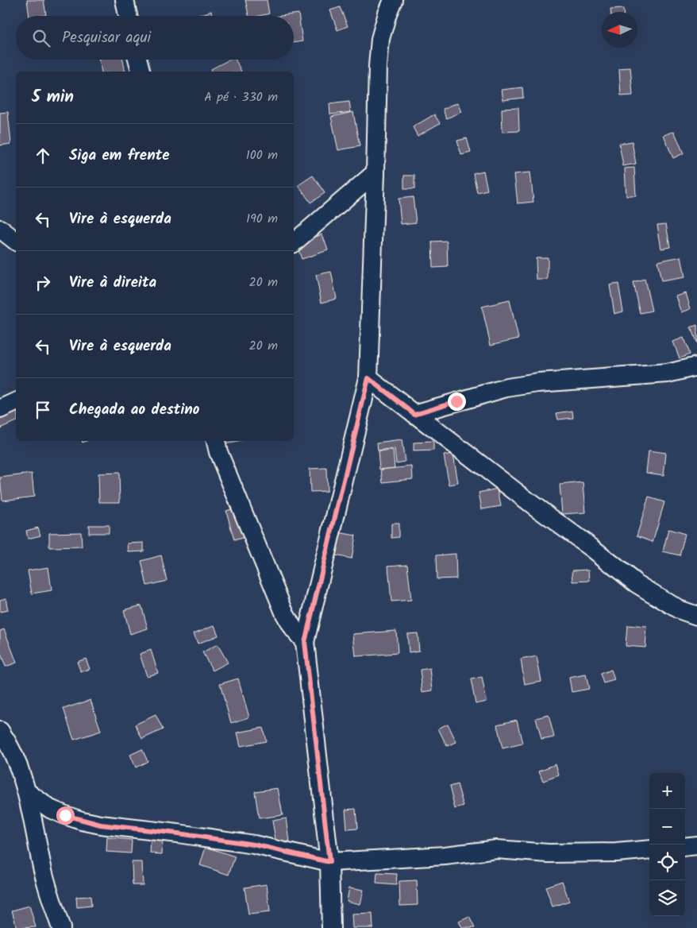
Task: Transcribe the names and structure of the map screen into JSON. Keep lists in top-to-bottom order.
{
  "north": "left",
  "page": {
    "search": "Pesquisar aqui",
    "heading": ["5 min", "A pé · 330 m"],
    "list": [
      ["Siga em frente", "100 m"],
      ["Vire à esquerda", "190 m"],
      ["Vire à direita", "20 m"],
      ["Vire à esquerda", "20 m"],
      "Chegada ao destino"
    ],
    "map_buttons": ["+", "−"]
  }
}
